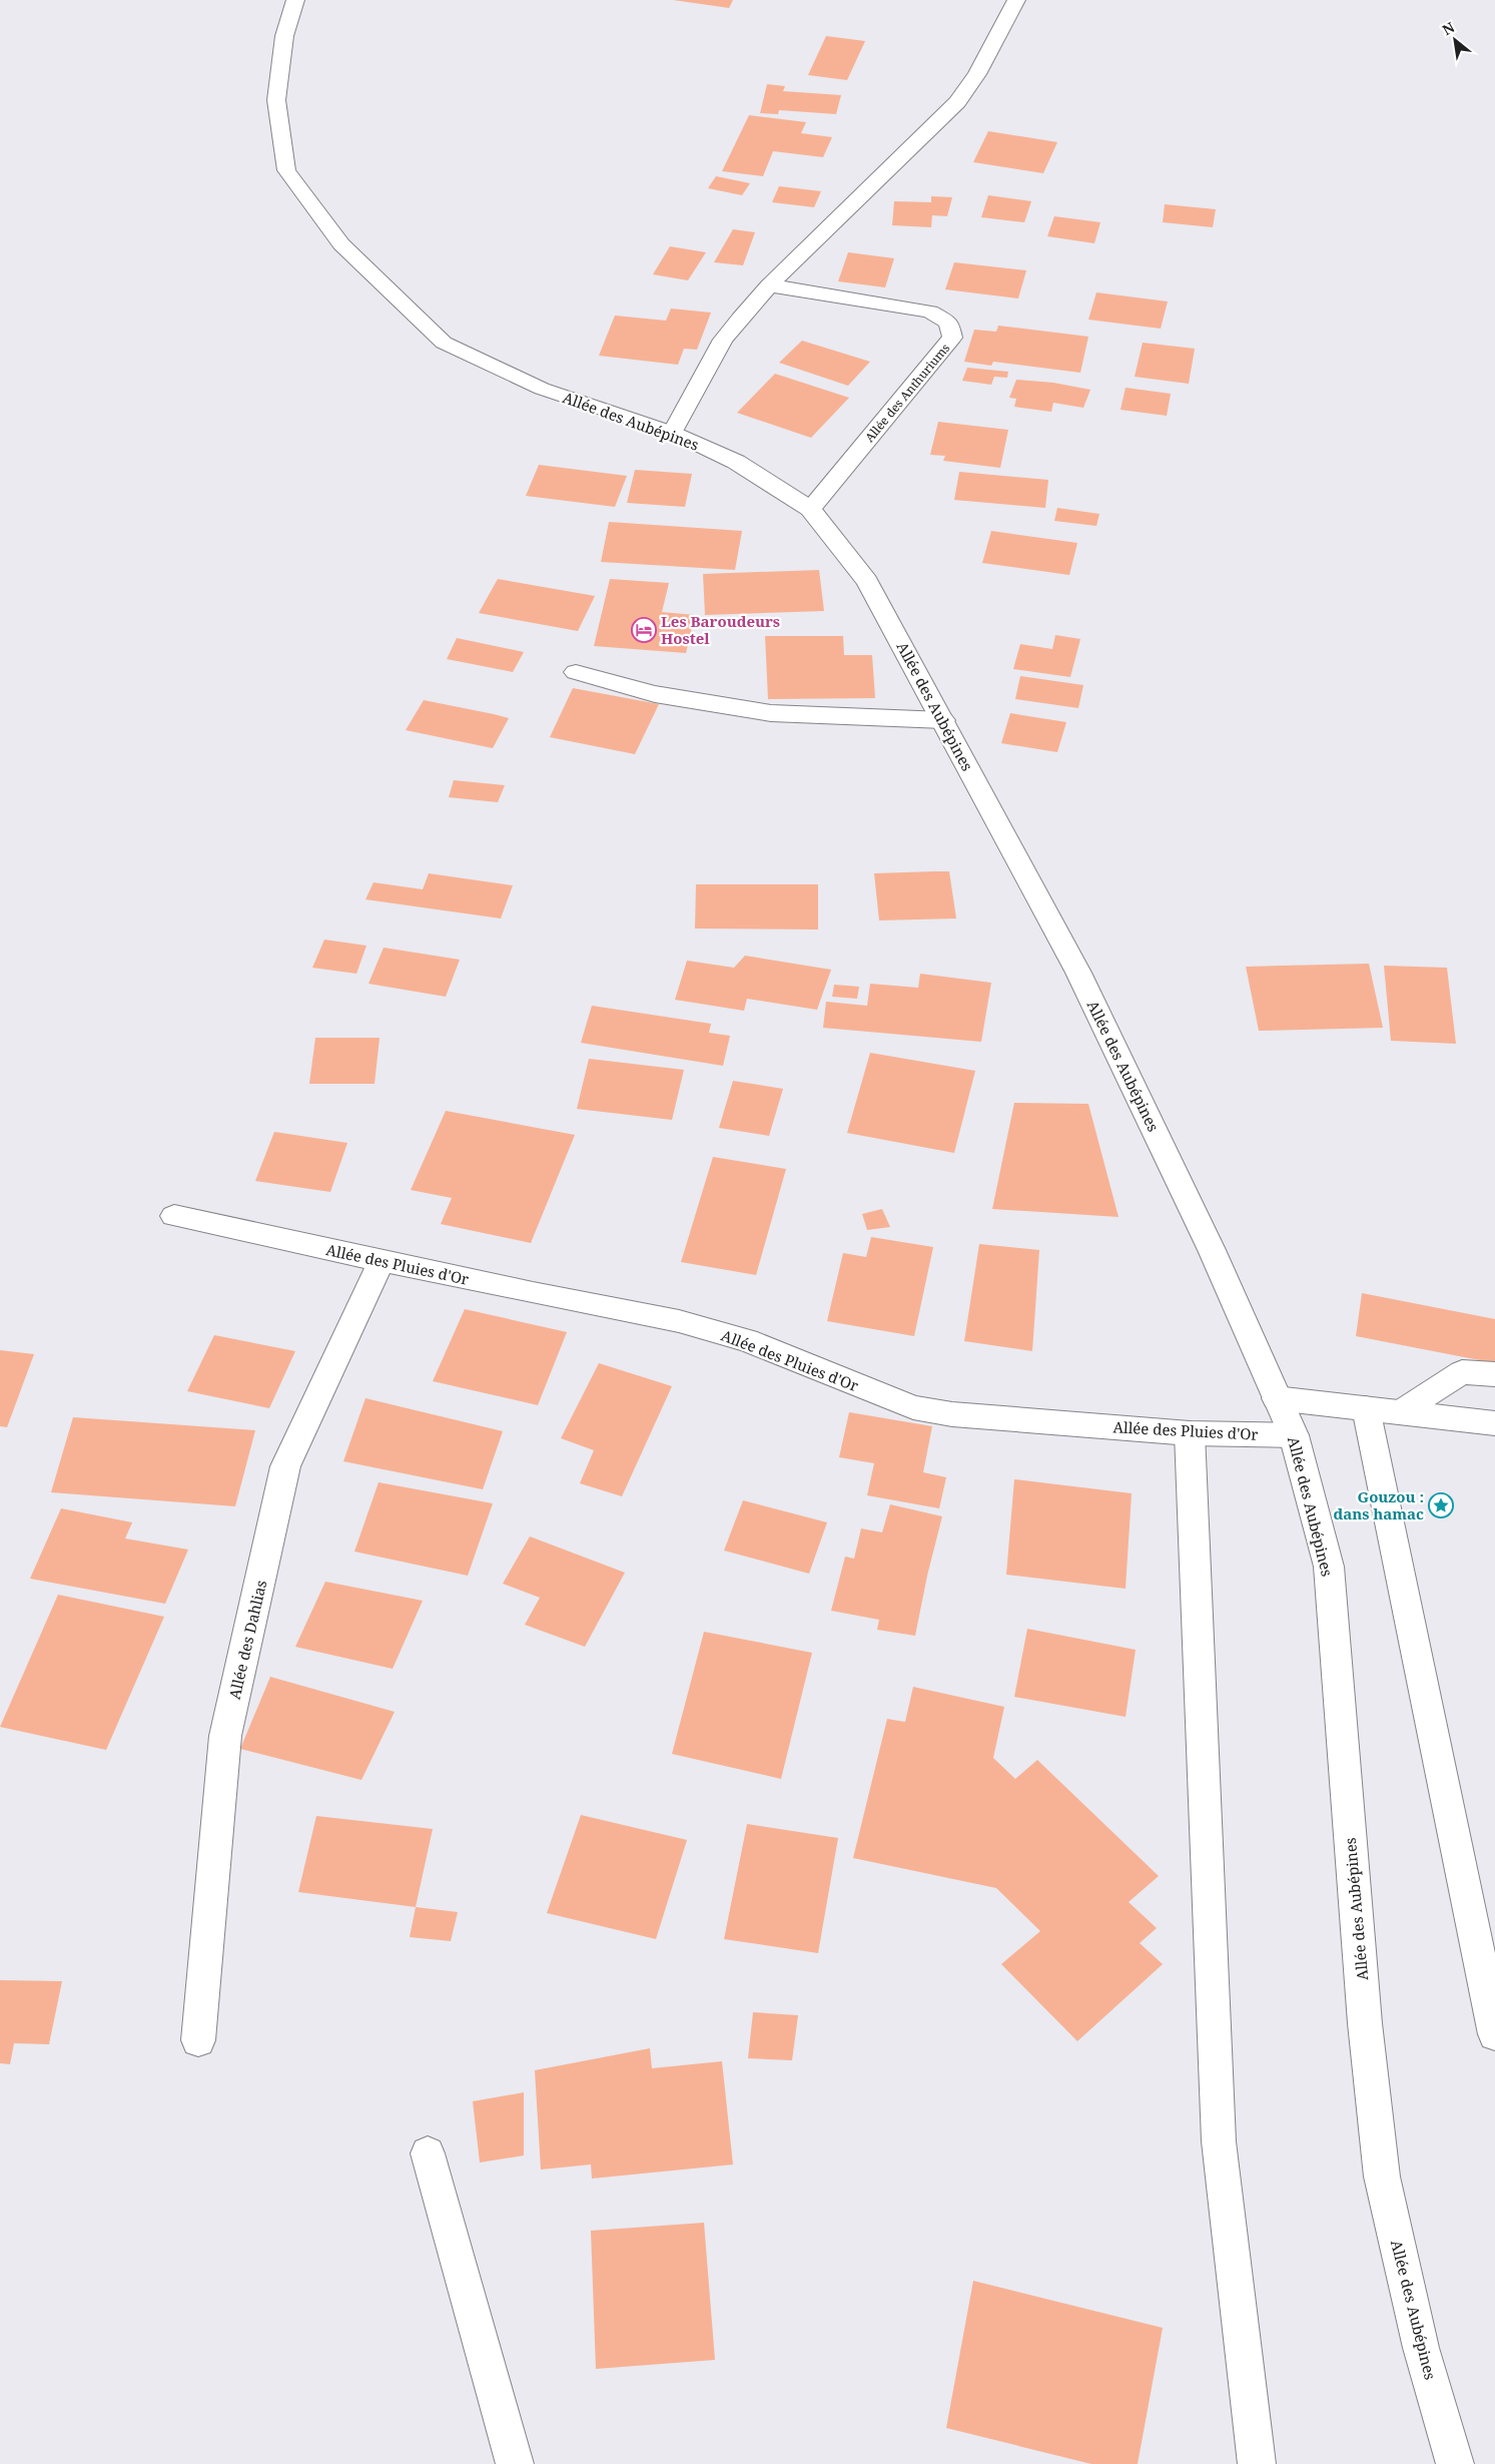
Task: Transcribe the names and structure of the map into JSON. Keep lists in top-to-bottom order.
{
  "streets": {
    "street": [
      "Allée des Anthuriums",
      "Allée des Aubépines",
      "Allée des Pluies d'Or",
      "Allée des Dahlias"
    ]
  },
  "crossings": [
    ["Allée des Anthuriums", "Allée des Aubépines"],
    ["Allée des Aubépines", "Allée des Pluies d'Or"],
    ["Allée des Pluies d'Or", "Allée des Dahlias"]
  ],
  "places": {
    "hotel": ["Les Baroudeurs Hostel"],
    "place": ["Gouzou : dans hamac"]
  },
  "north": "top left"
}
